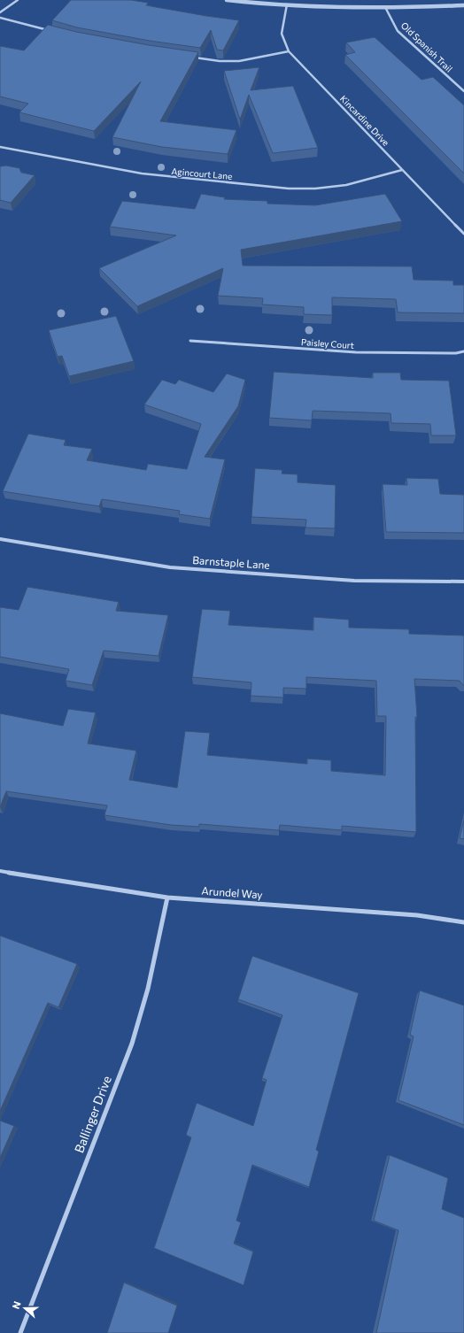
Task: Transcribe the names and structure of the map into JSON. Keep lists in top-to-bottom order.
{
  "streets": {
    "street": [
      "Old Spanish Trail",
      "Kincardine Drive",
      "Agincourt Lane",
      "Paisley Court",
      "Barnstaple Lane",
      "Arundel Way",
      "Ballinger Drive"
    ]
  },
  "crossings": [
    ["Kincardine Drive", "Agincourt Lane"],
    ["Arundel Way", "Ballinger Drive"]
  ],
  "north": "left"
}
